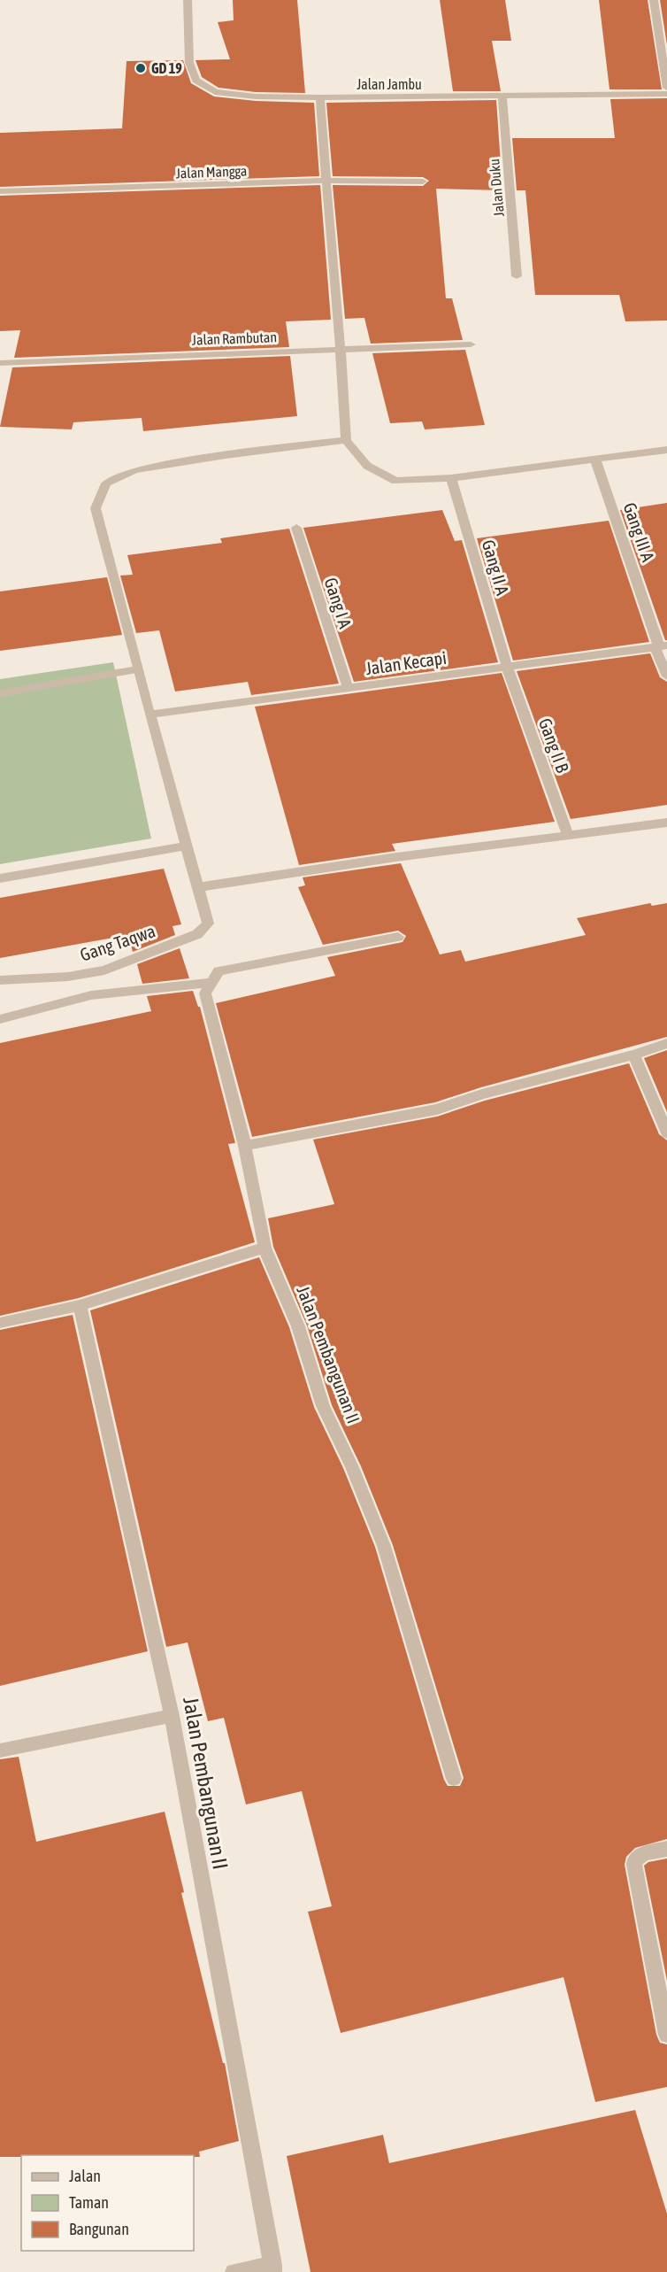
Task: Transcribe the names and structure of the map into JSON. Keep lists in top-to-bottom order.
{
  "streets": {
    "street": [
      "Jalan Jambu",
      "Jalan Mangga",
      "Jalan Duku",
      "Jalan Rambutan",
      "Gang III A",
      "Gang II A",
      "Gang I A",
      "Jalan Kecapi",
      "Gang II B",
      "Gang Taqwa",
      "Jalan Pembangunan II"
    ]
  },
  "crossings": [
    ["Jalan Jambu", "Jalan Duku"],
    ["Gang III A", "Jalan Kecapi"],
    ["Gang II A", "Jalan Kecapi"],
    ["Gang II A", "Gang II B"],
    ["Gang I A", "Jalan Kecapi"],
    ["Jalan Kecapi", "Gang II B"]
  ],
  "places": ["GD 19"],
  "legend": ["Jalan", "Taman", "Bangunan"]
}
